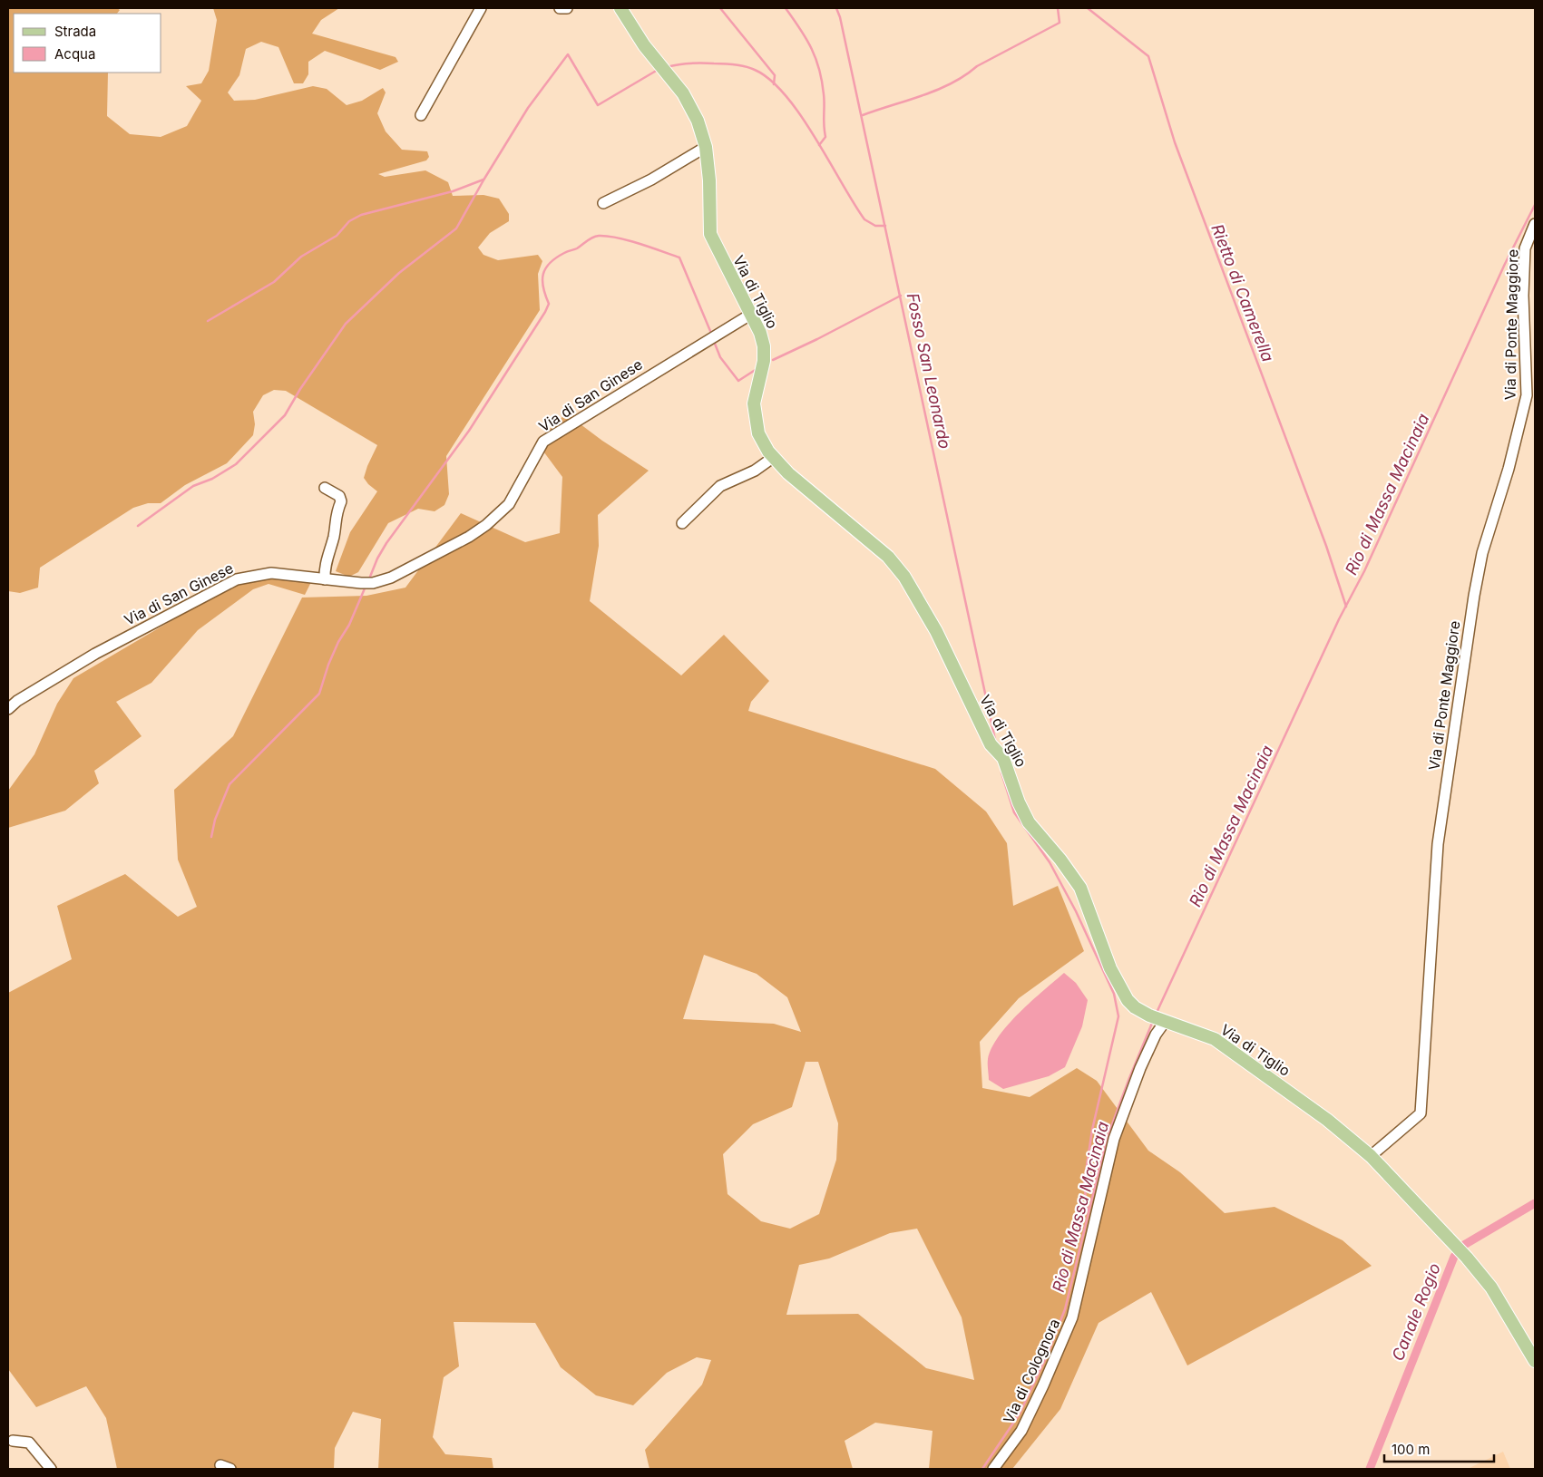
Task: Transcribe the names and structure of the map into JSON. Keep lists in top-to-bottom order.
{
  "streets": {
    "main road": ["Via di Tiglio"],
    "street": ["Via di Ponte Maggiore", "Via di San Ginese", "Via di Colognora"]
  },
  "crossings": [
    ["Via di Tiglio", "Via di Ponte Maggiore"],
    ["Via di Tiglio", "Via di San Ginese"],
    ["Via di Tiglio", "Via di Colognora"]
  ],
  "water": [
    "Rietto di Camerella",
    "Fosso San Leonardo",
    "Rio di Massa Macinaia",
    "Canale Rogio"
  ],
  "legend": ["Strada", "Acqua"],
  "scale_bar": "100 m"
}
